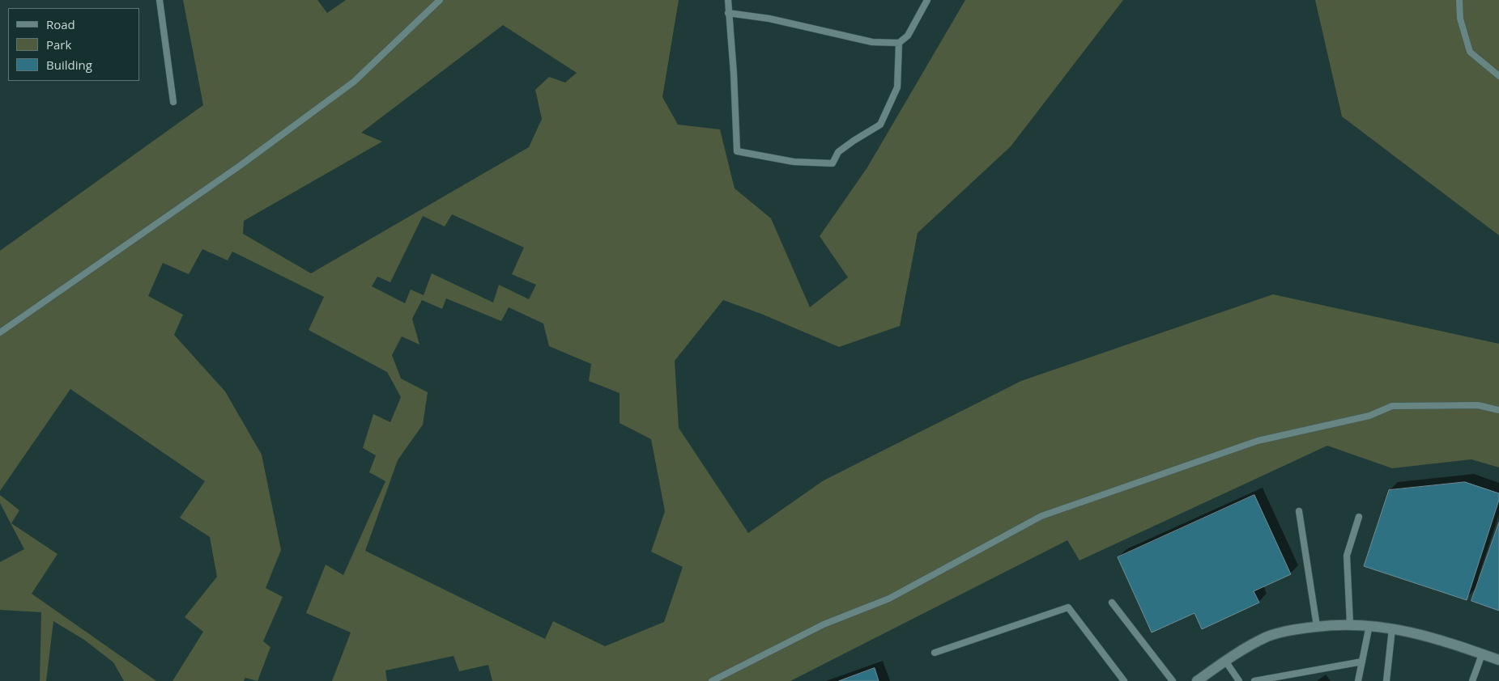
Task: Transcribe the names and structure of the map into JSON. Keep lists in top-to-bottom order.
{
  "legend": ["Road", "Park", "Building"]
}
